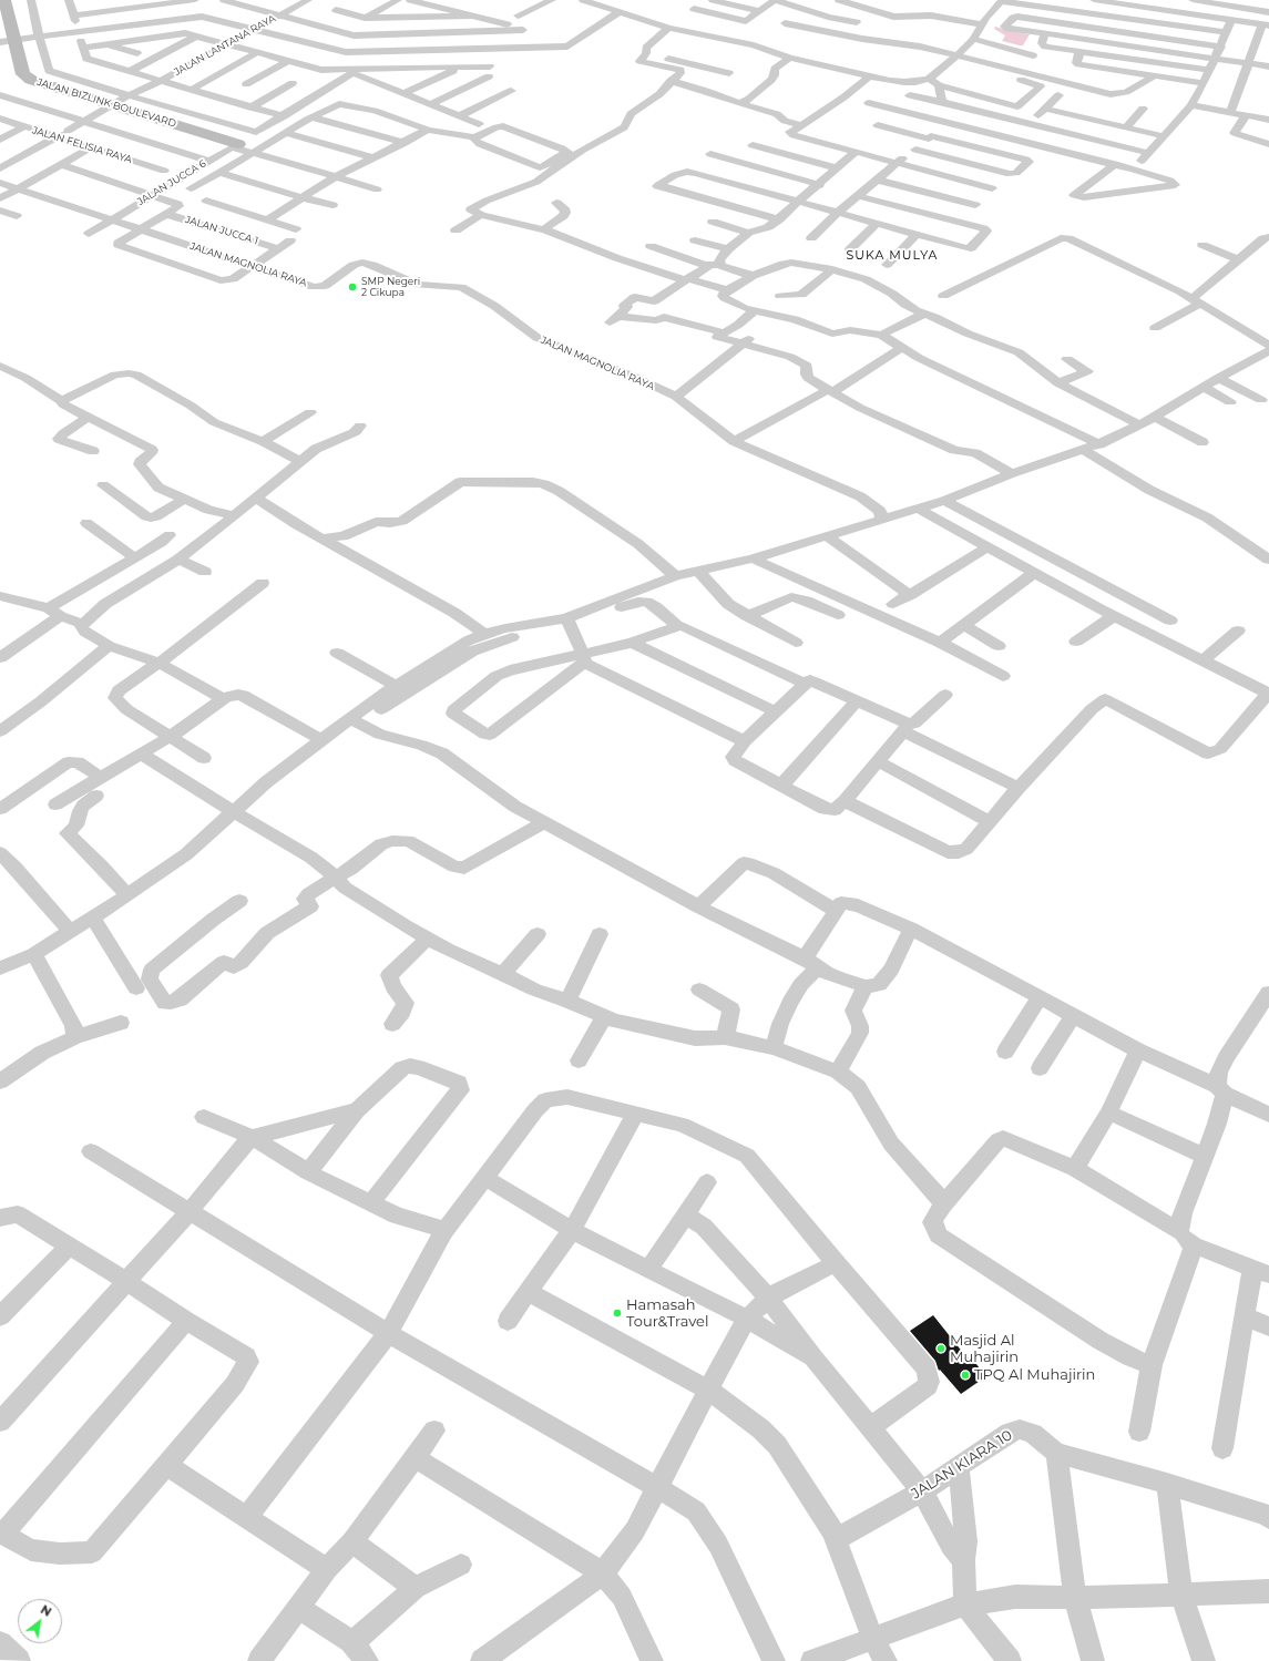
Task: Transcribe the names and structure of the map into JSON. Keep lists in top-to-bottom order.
{
  "streets": {
    "street": [
      "JALAN LANTANA RAYA",
      "JALAN BIZLINK BOULEVARD",
      "JALAN FELISIA RAYA",
      "JALAN JUCCA 6",
      "JALAN JUCCA 1",
      "JALAN MAGNOLIA RAYA",
      "JALAN KIARA 10"
    ]
  },
  "crossings": [
    ["JALAN LANTANA RAYA", "JALAN BIZLINK BOULEVARD"],
    ["JALAN LANTANA RAYA", "JALAN FELISIA RAYA"],
    ["JALAN BIZLINK BOULEVARD", "JALAN JUCCA 6"],
    ["JALAN JUCCA 6", "JALAN MAGNOLIA RAYA"],
    ["JALAN JUCCA 1", "JALAN MAGNOLIA RAYA"]
  ],
  "districts": ["SUKA MULYA"],
  "places": [
    "SMP Negeri 2 Cikupa",
    "Hamasah Tour&Travel",
    "Masjid Al Muhajirin",
    "TPQ Al Muhajirin"
  ],
  "north": "top right"
}
